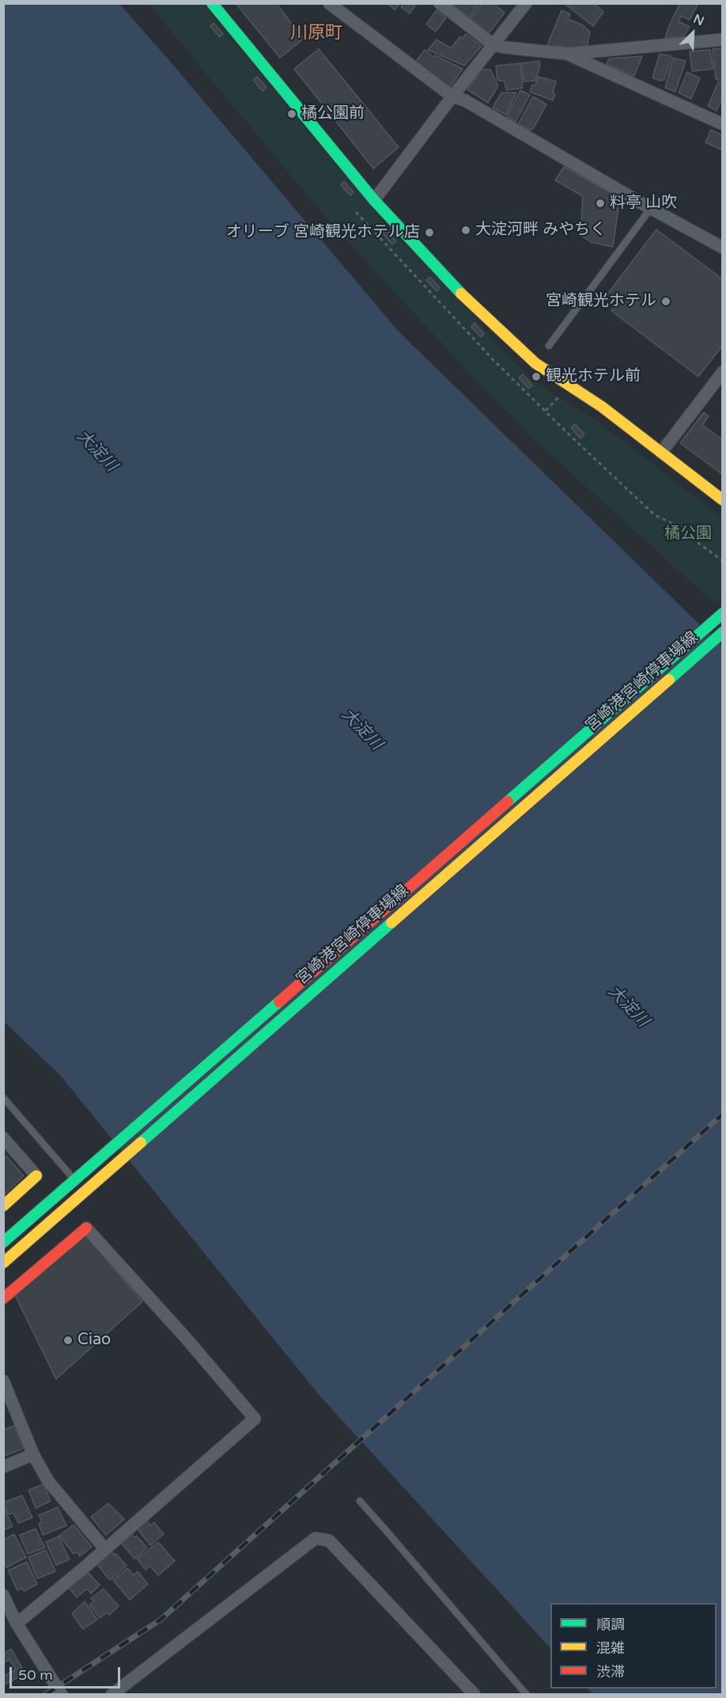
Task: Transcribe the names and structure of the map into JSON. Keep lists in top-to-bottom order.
{
  "streets": {
    "main road": ["宮崎港宮崎停車場線"]
  },
  "districts": ["川原町"],
  "water": ["大淀川"],
  "parks": ["橘公園"],
  "places": [
    "橘公園前",
    "料亭 山吹",
    "大淀河畔 みやちく",
    "オリーブ 宮崎観光ホテル店",
    "宮崎観光ホテル",
    "観光ホテル前",
    "Ciao"
  ],
  "legend": ["順調", "混雑", "渋滞"],
  "scale_bar": "50 m",
  "north": "top right"
}
